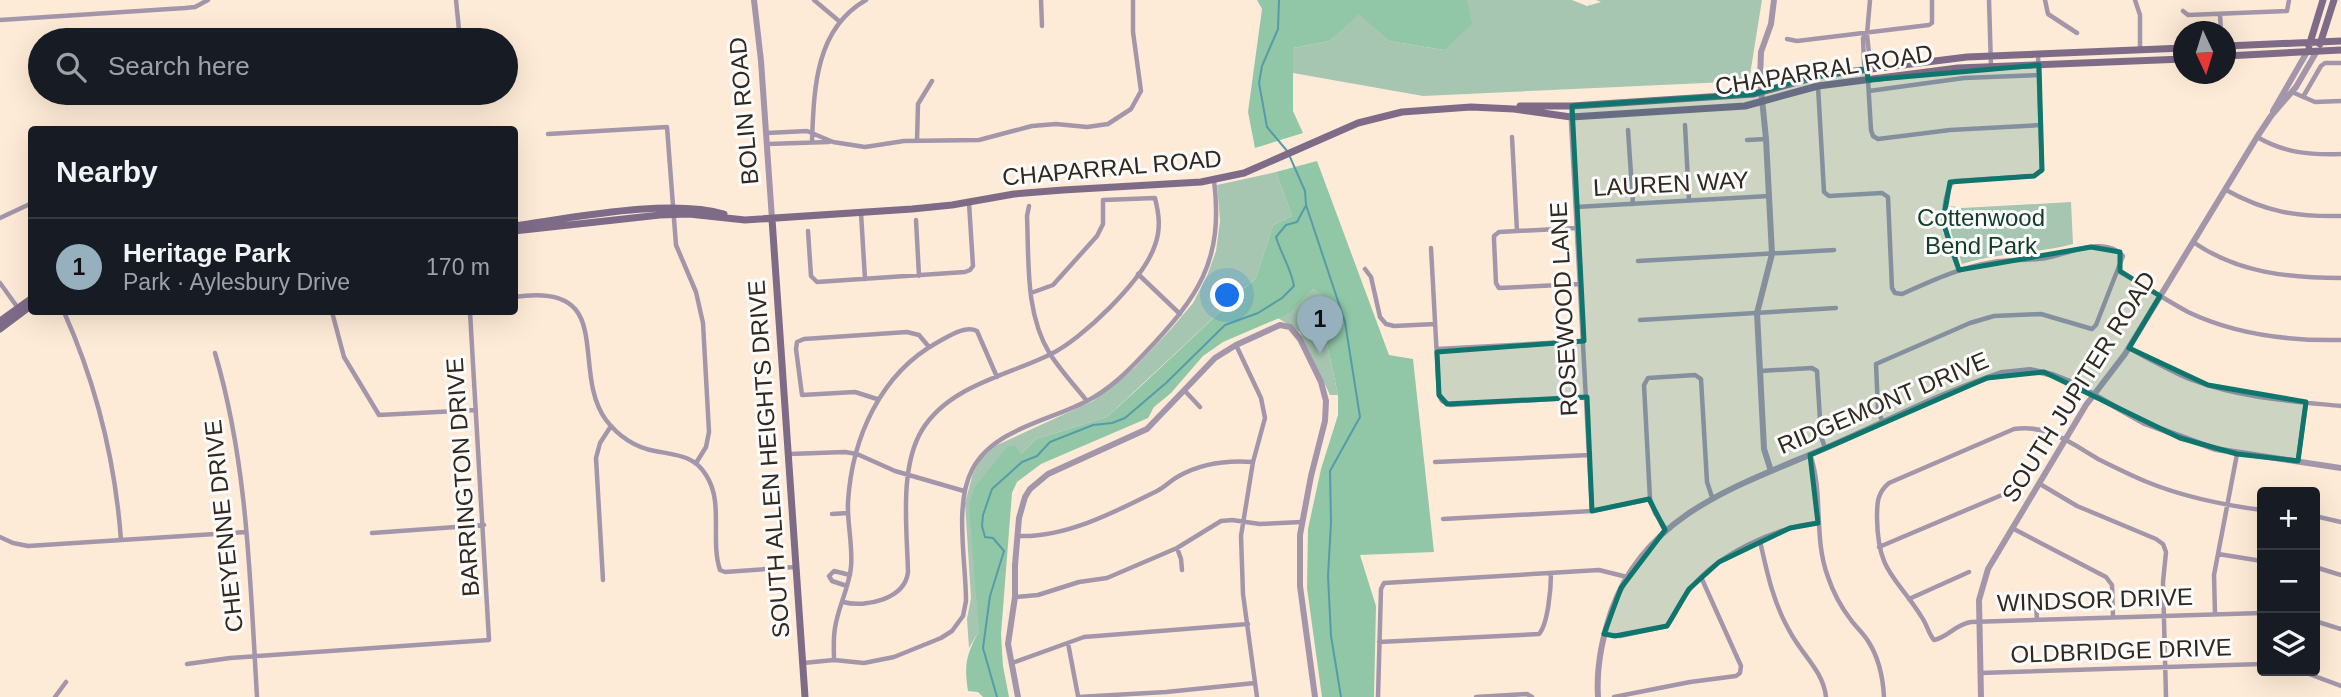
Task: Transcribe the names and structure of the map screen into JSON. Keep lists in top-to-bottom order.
{
  "streets": {
    "main road": ["CHAPARRAL ROAD", "SOUTH ALLEN HEIGHTS DRIVE"],
    "street": [
      "BOLIN ROAD",
      "LAUREN WAY",
      "ROSEWOOD LANE",
      "SOUTH JUPITER ROAD",
      "RIDGEMONT DRIVE",
      "BARRINGTON DRIVE",
      "CHEYENNE DRIVE",
      "WINDSOR DRIVE",
      "OLDBRIDGE DRIVE"
    ]
  },
  "crossings": [
    ["CHAPARRAL ROAD", "BOLIN ROAD"],
    ["CHAPARRAL ROAD", "ROSEWOOD LANE"],
    ["CHAPARRAL ROAD", "SOUTH ALLEN HEIGHTS DRIVE"],
    ["BOLIN ROAD", "SOUTH ALLEN HEIGHTS DRIVE"],
    ["LAUREN WAY", "ROSEWOOD LANE"],
    ["SOUTH JUPITER ROAD", "RIDGEMONT DRIVE"],
    ["SOUTH JUPITER ROAD", "WINDSOR DRIVE"],
    ["SOUTH JUPITER ROAD", "OLDBRIDGE DRIVE"],
    ["BARRINGTON DRIVE", "CHEYENNE DRIVE"]
  ],
  "parks": ["Cottenwood Bend Park"],
  "north": "bottom",
  "page": {
    "search": "Search here",
    "heading": "Nearby",
    "list": [
      {
        "mark": "1",
        "name": "Heritage Park",
        "note": "Park · Aylesbury Drive",
        "value": "170 m"
      }
    ],
    "pins": "1",
    "map_buttons": ["+", "−"]
  }
}
